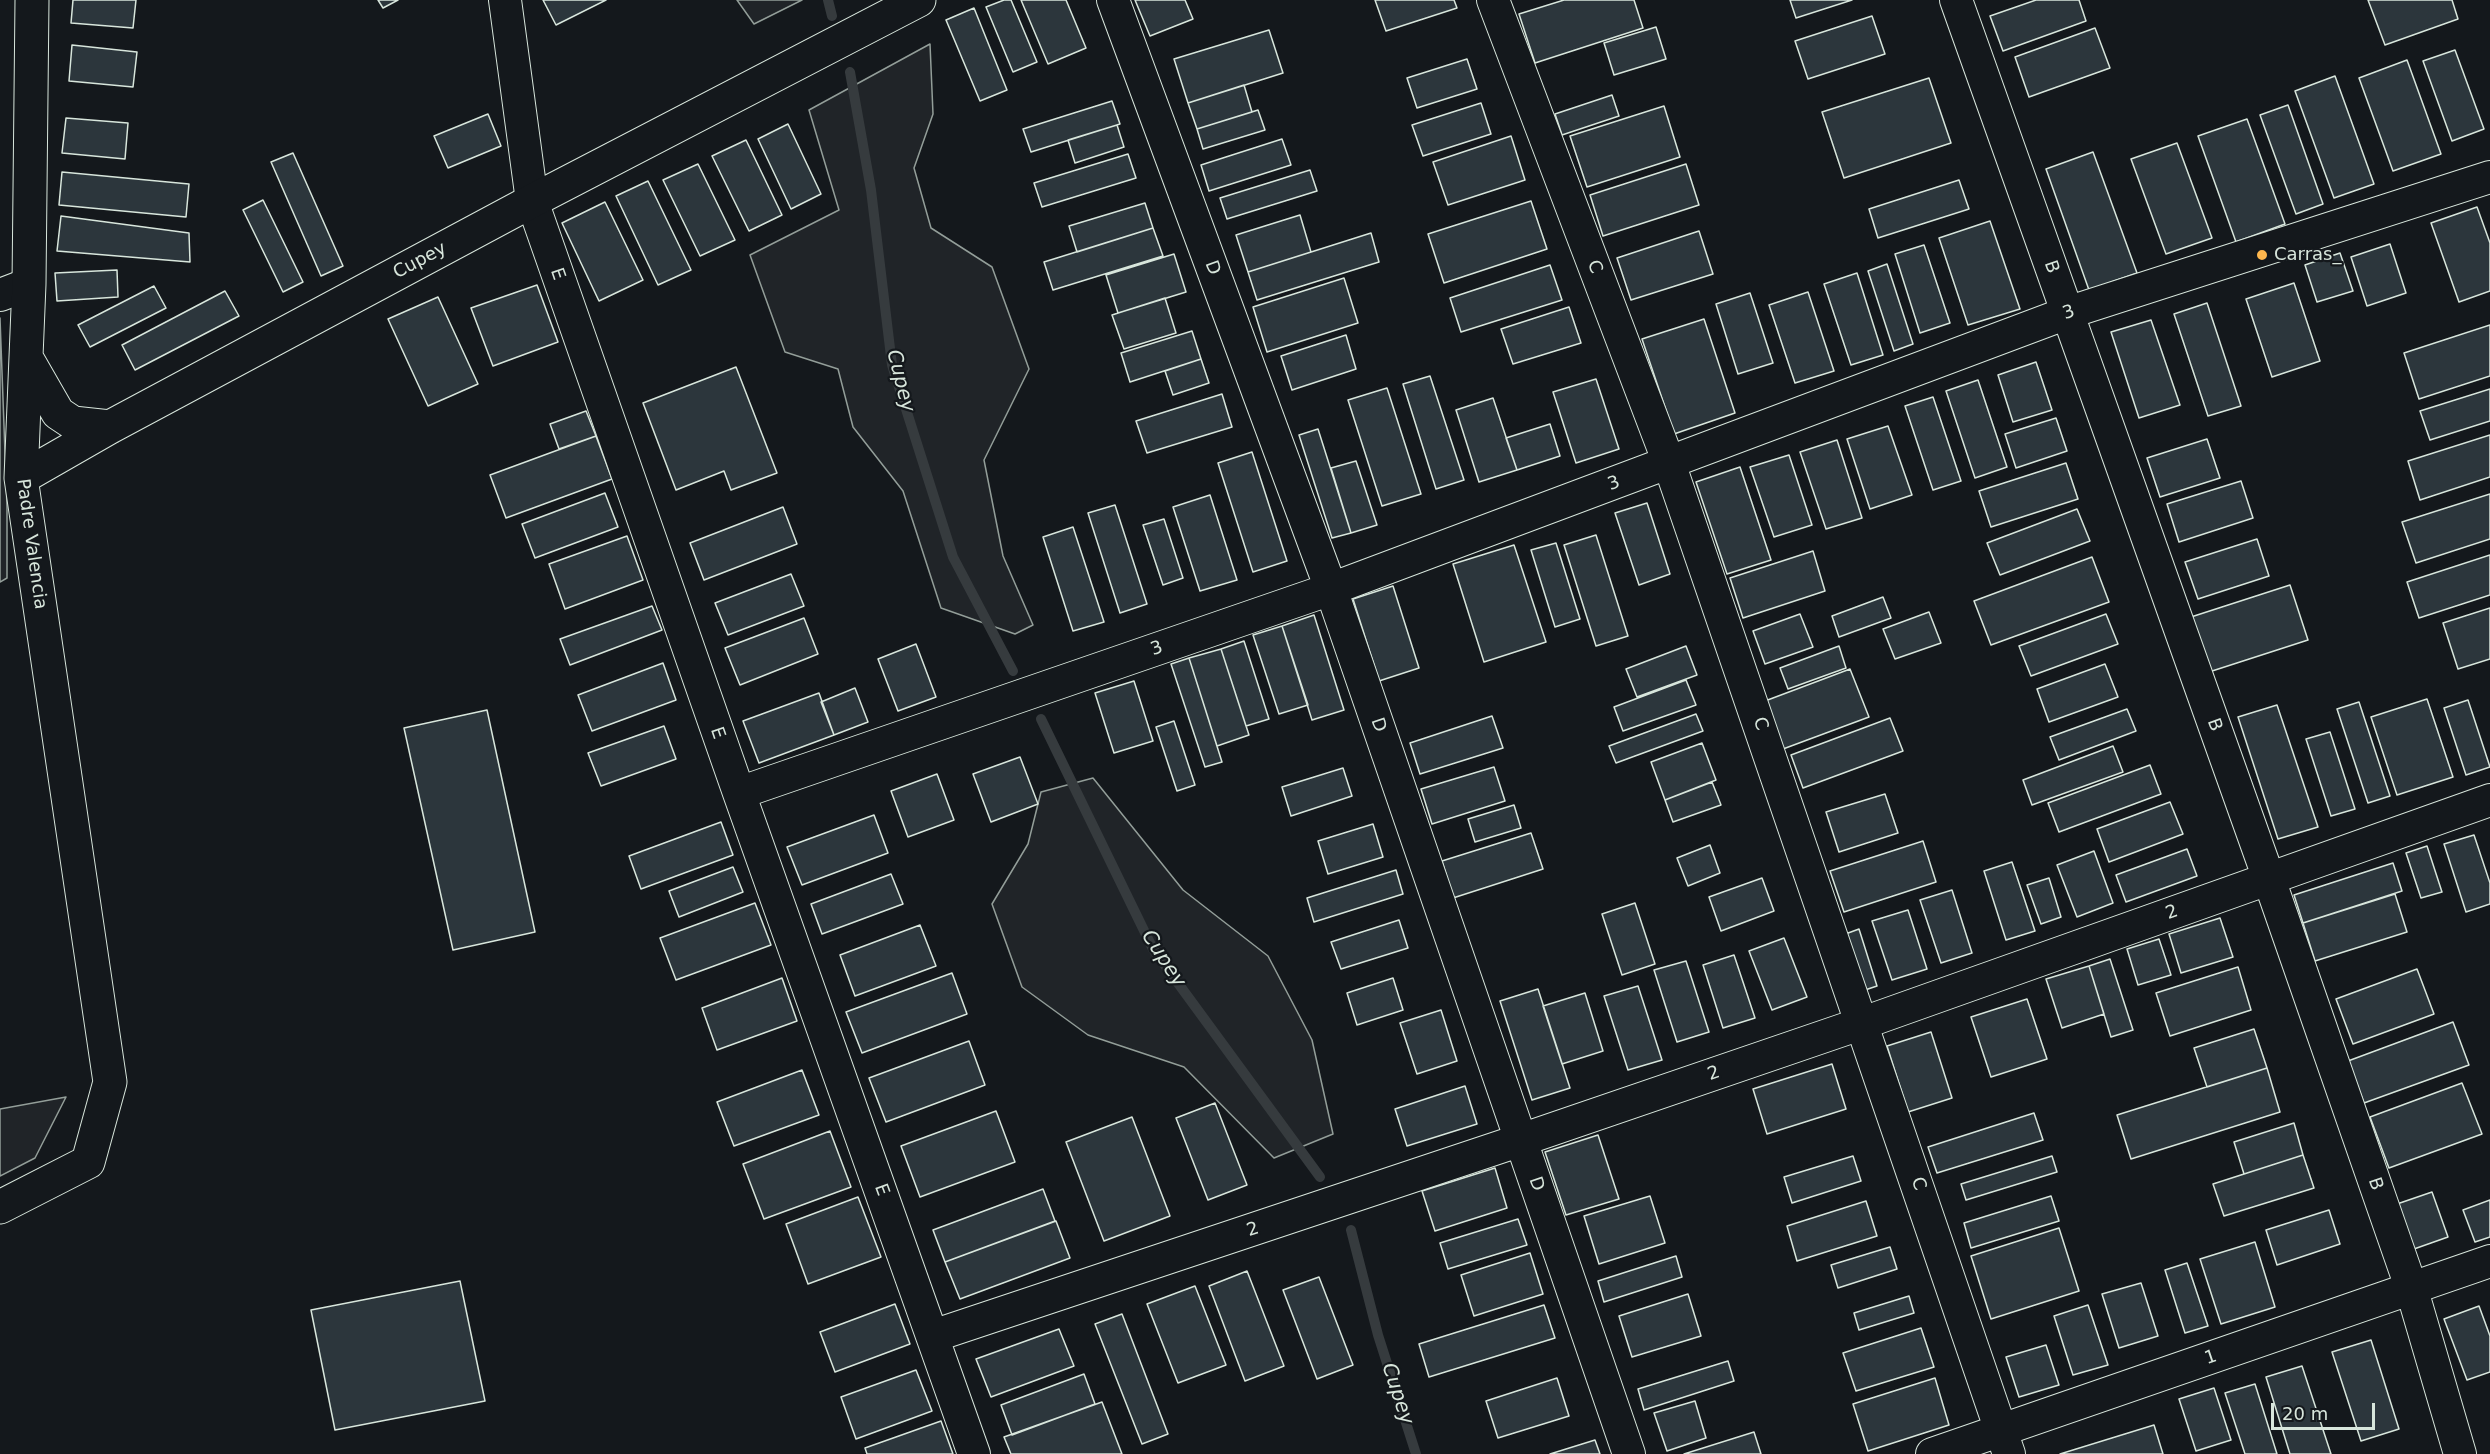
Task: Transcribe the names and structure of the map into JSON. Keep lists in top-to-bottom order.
{
  "streets": {
    "street": [
      "Cupey",
      "C",
      "B",
      "D",
      "E",
      "3",
      "Padre Valencia",
      "2",
      "1"
    ]
  },
  "crossings": [
    ["Cupey", "E"],
    ["Cupey", "Padre Valencia"],
    ["C", "3"],
    ["C", "2"],
    ["C", "1"],
    ["B", "3"],
    ["B", "2"],
    ["B", "1"],
    ["D", "3"],
    ["D", "2"],
    ["E", "3"],
    ["E", "2"]
  ],
  "water": ["Cupey"],
  "places": ["Carras_"],
  "scale_bar": "20 m"
}
